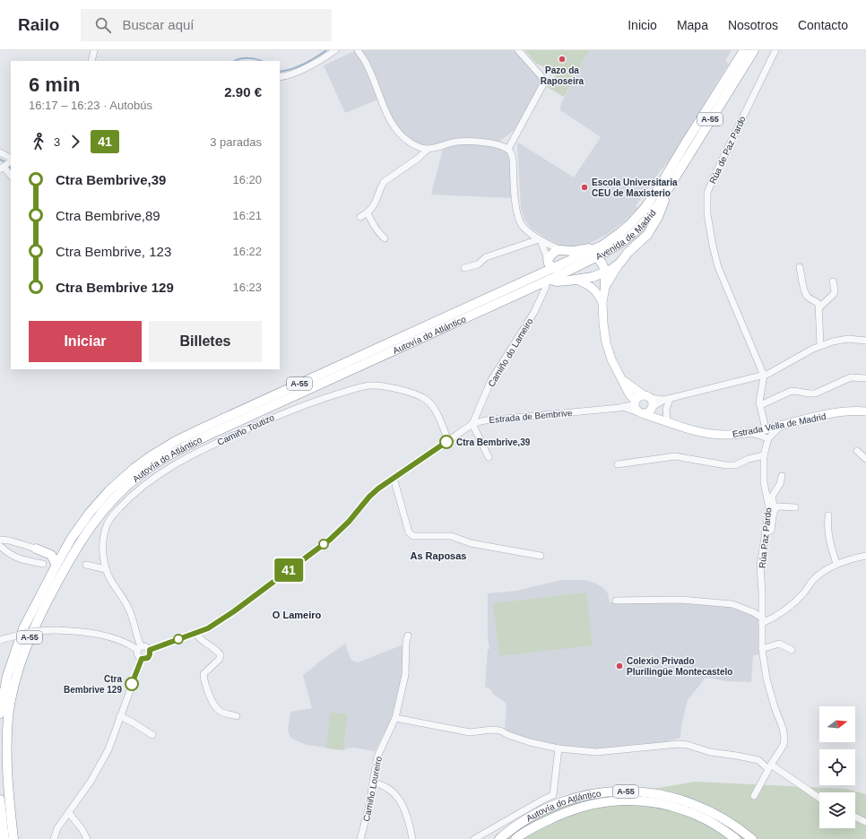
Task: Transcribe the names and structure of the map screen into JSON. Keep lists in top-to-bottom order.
{
  "streets": {
    "highway": ["A-55", "Avenida de Madrid", "Autovía do Atlántico"],
    "main road": ["Estrada Vella de Madrid"],
    "street": [
      "Rúa de Paz Pardo",
      "Camiño do Lameiro",
      "Estrada de Bembrive",
      "Camiño Toutizo",
      "Rúa Paz Pardo",
      "Camiño Loureiro"
    ]
  },
  "crossings": [
    ["Avenida de Madrid", "Autovía do Atlántico"],
    ["Autovía do Atlántico", "Camiño do Lameiro"],
    ["Camiño do Lameiro", "Estrada de Bembrive"],
    ["Estrada de Bembrive", "Camiño Toutizo"],
    ["Estrada Vella de Madrid", "Rúa Paz Pardo"]
  ],
  "districts": ["As Raposas", "O Lameiro"],
  "places": [
    "Pazo da Raposeira",
    "Escola Universitaria CEU de Maxisterio",
    "Ctra Bembrive,39",
    "Colexio Privado Plurilingüe Montecastelo",
    "Ctra Bembrive 129"
  ],
  "lines": ["bus line 41"],
  "north": "right",
  "page": {
    "header": "Railo",
    "search": "Buscar aquí",
    "nav": [
      "Inicio",
      "Mapa",
      "Nosotros",
      "Contacto"
    ],
    "on_map": "41",
    "heading": ["6 min", "16:17 – 16:23 · Autobús", "2.90 €"],
    "legs": ["3", "41", "3 paradas"],
    "list": [
      {
        "name": "Ctra Bembrive,39",
        "value": "16:20"
      },
      {
        "name": "Ctra Bembrive,89",
        "value": "16:21"
      },
      {
        "name": "Ctra Bembrive, 123",
        "value": "16:22"
      },
      {
        "name": "Ctra Bembrive 129",
        "value": "16:23"
      }
    ],
    "buttons": ["Iniciar", "Billetes"]
  }
}
